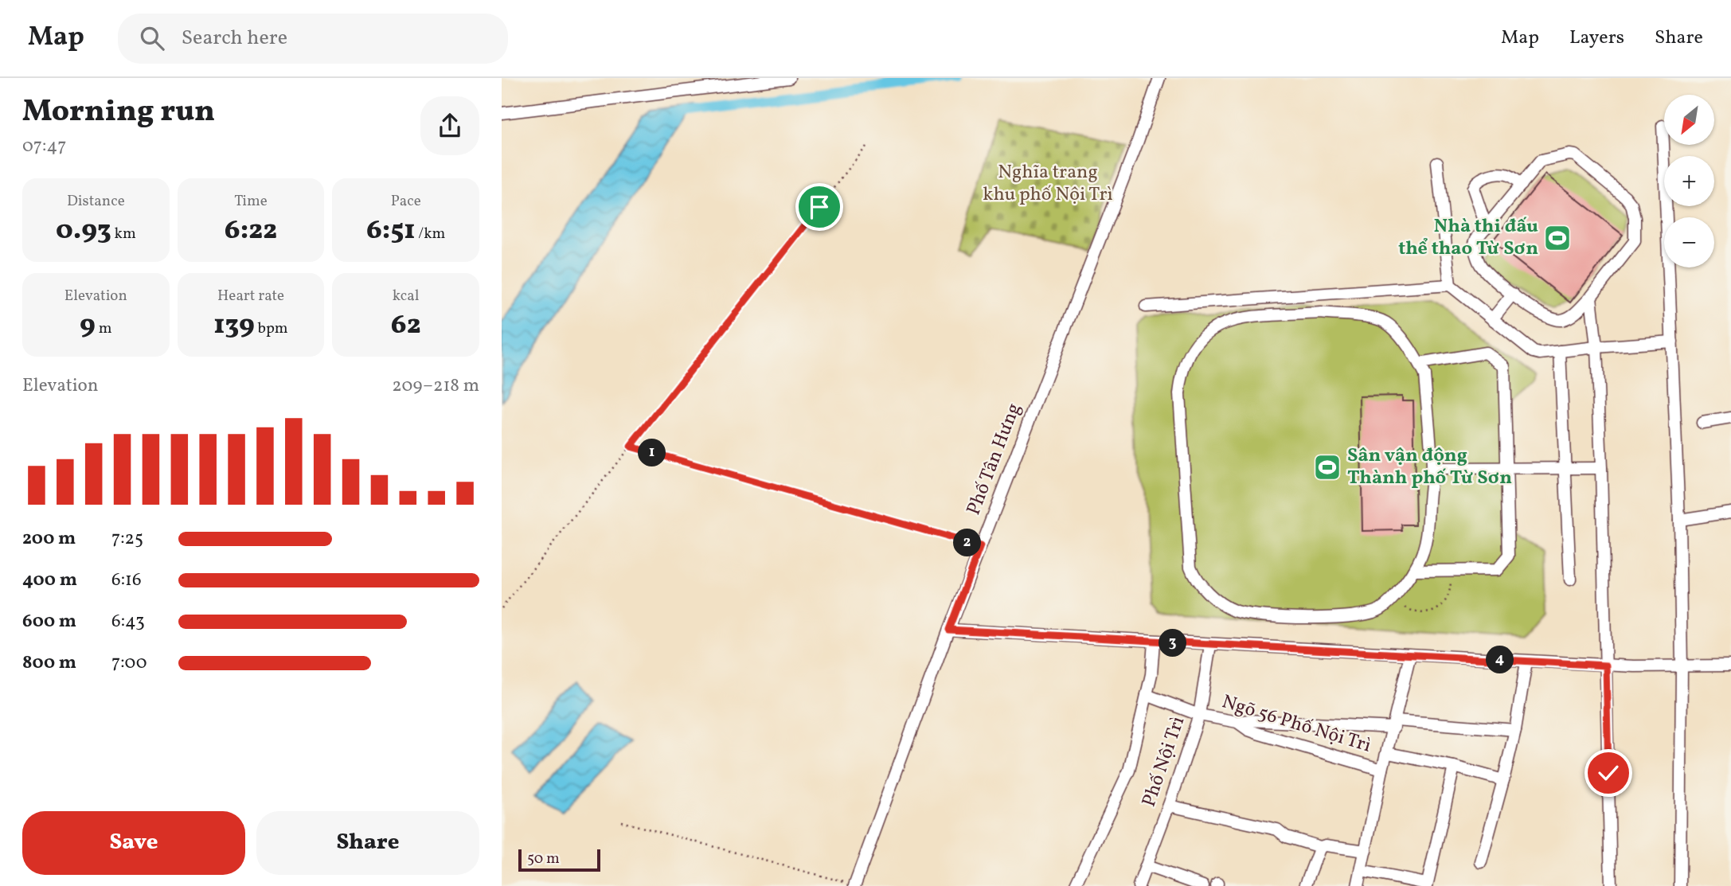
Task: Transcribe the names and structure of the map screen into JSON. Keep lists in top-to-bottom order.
{
  "streets": {
    "street": ["Phố Tân Hưng", "Ngõ 56 Phố Nội Trì", "Phố Nội Trì"]
  },
  "crossings": [
    ["Ngõ 56 Phố Nội Trì", "Phố Nội Trì"]
  ],
  "parks": ["Nghĩa trang khu phố Nội Trì"],
  "places": {
    "sports": ["Nhà thi đấu thể thao Từ Sơn", "Sân vận động Thành phố Từ Sơn"]
  },
  "scale_bar": "50 m",
  "north": "bottom left",
  "page": {
    "header": "Map",
    "search": "Search here",
    "nav": ["Map", "Layers", "Share"],
    "heading": ["Morning run", "07:47"],
    "map_buttons": ["+", "−"],
    "stats": [
      ["Distance", "0.93 km"],
      ["Time", "6:22"],
      ["Pace", "6:51 /km"],
      ["Elevation", "9 m"],
      ["Heart rate", "139 bpm"],
      ["kcal", "62"]
    ],
    "chart": ["Elevation", "209–218 m"],
    "pins": [
      "1",
      "2",
      "3",
      "4"
    ],
    "list": [
      {
        "name": "200 m",
        "note": "7:25"
      },
      {
        "name": "400 m",
        "note": "6:16"
      },
      {
        "name": "600 m",
        "note": "6:43"
      },
      {
        "name": "800 m",
        "note": "7:00"
      }
    ],
    "buttons": ["Save", "Share"],
    "scale": "50 m"
  }
}
